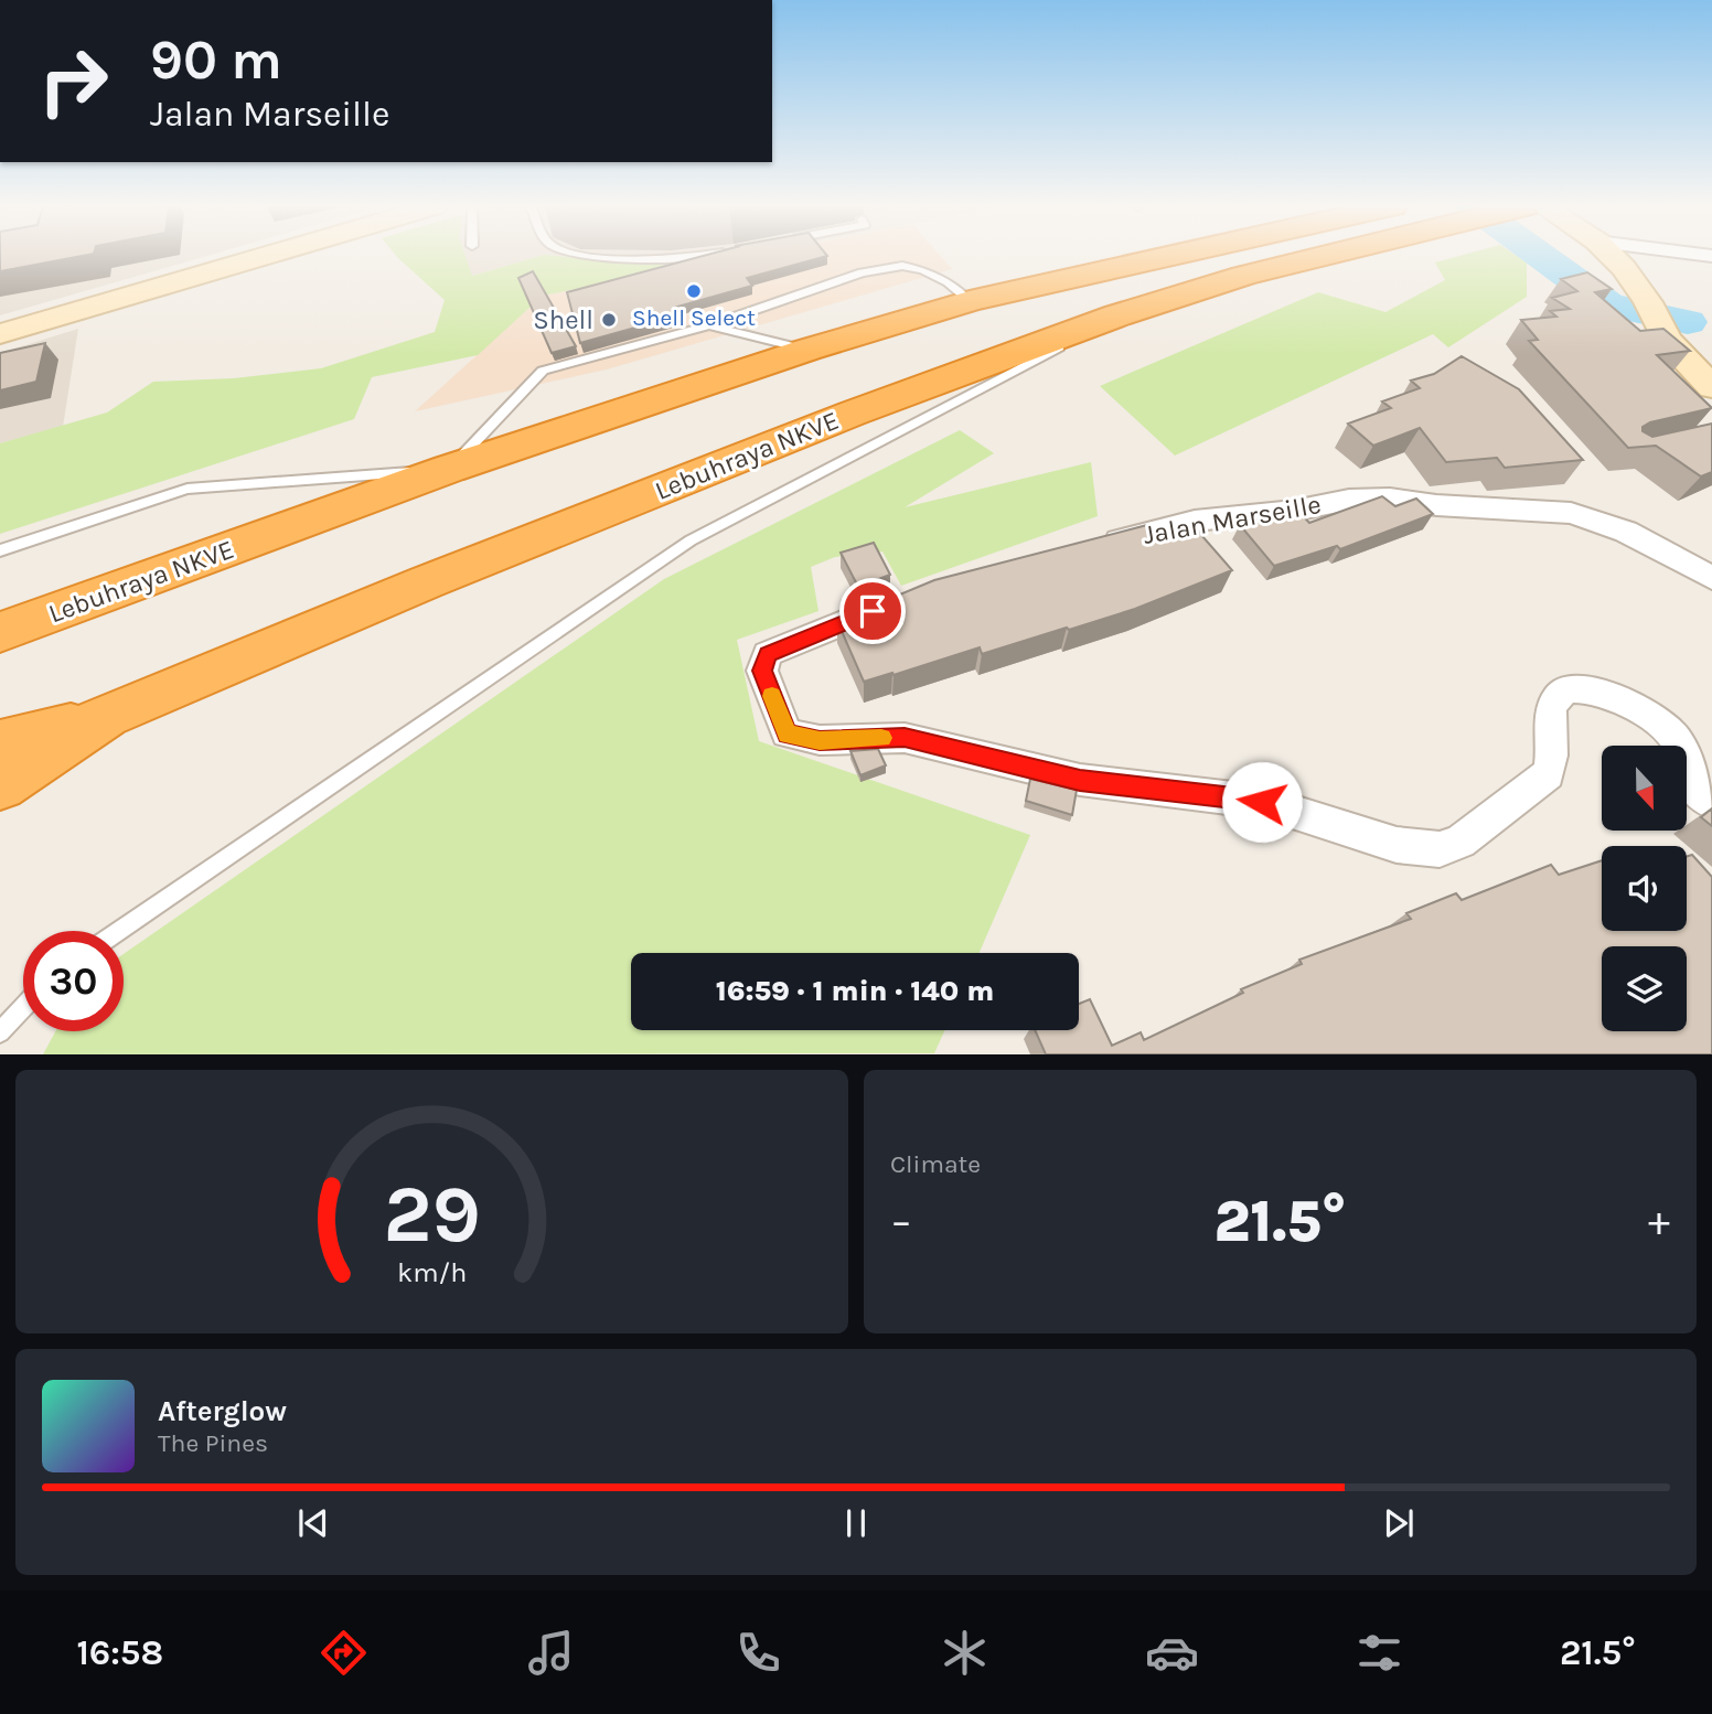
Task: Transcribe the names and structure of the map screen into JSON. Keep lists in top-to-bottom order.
{
  "streets": {
    "highway": ["Lebuhraya NKVE"],
    "street": ["Jalan Marseille"]
  },
  "places": ["Shell Select", "Shell"],
  "north": "bottom",
  "page": {
    "turn": ["90 m", "Jalan Marseille"],
    "limit": "30",
    "trip": "16:59 · 1 min · 140 m",
    "tile": "Climate",
    "heat": ["−", "21.5°", "+"],
    "song": ["Afterglow", "The Pines"],
    "tabs": ["16:58", "21.5°"],
    "gauge": ["29", "km/h"]
  }
}
